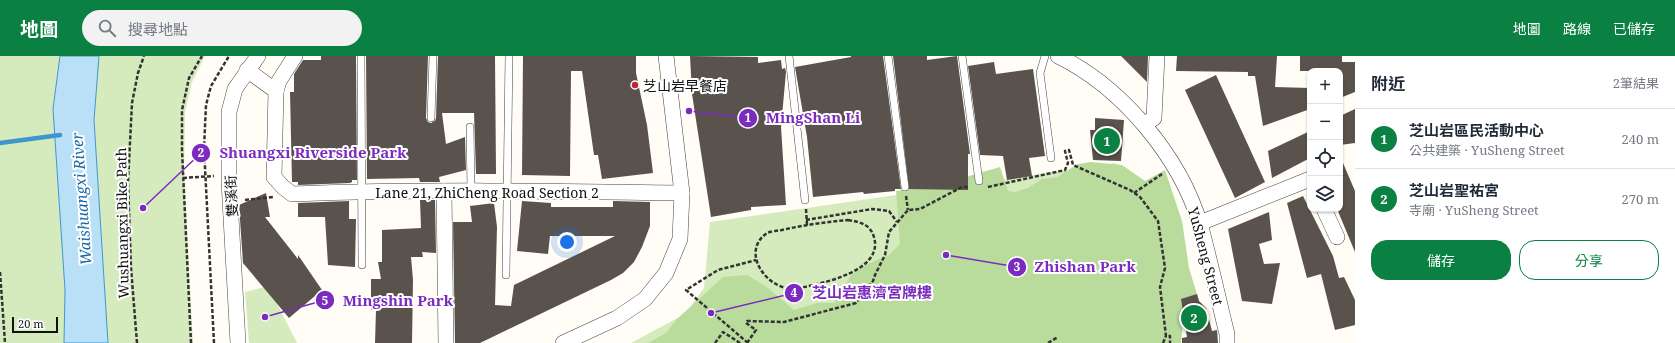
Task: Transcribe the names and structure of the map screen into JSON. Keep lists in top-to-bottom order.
{
  "streets": {
    "street": ["Lane 21, ZhiCheng Road Section 2", "雙溪街", "YuSheng Street"],
    "path": ["Wushuangxi Bike Path"]
  },
  "water": ["Waishuangxi River"],
  "places": [
    "芝山岩早餐店",
    "MingShan Li",
    "Shuangxi Riverside Park",
    "Zhishan Park",
    "芝山岩惠濟宮牌樓",
    "Mingshin Park"
  ],
  "scale_bar": "20 m",
  "page": {
    "header": "地圖",
    "search": "搜尋地點",
    "nav": ["地圖", "路線", "已儲存"],
    "heading": ["附近", "2筆結果"],
    "map_buttons": ["+", "−"],
    "list": [
      {
        "mark": "1",
        "name": "芝山岩區民活動中心",
        "note": "公共建築 · YuSheng Street",
        "value": "240 m"
      },
      {
        "mark": "2",
        "name": "芝山岩聖祐宮",
        "note": "寺廟 · YuSheng Street",
        "value": "270 m"
      }
    ],
    "pins": ["1", "2"],
    "buttons": ["儲存", "分享"],
    "scale": "20 m"
  }
}
